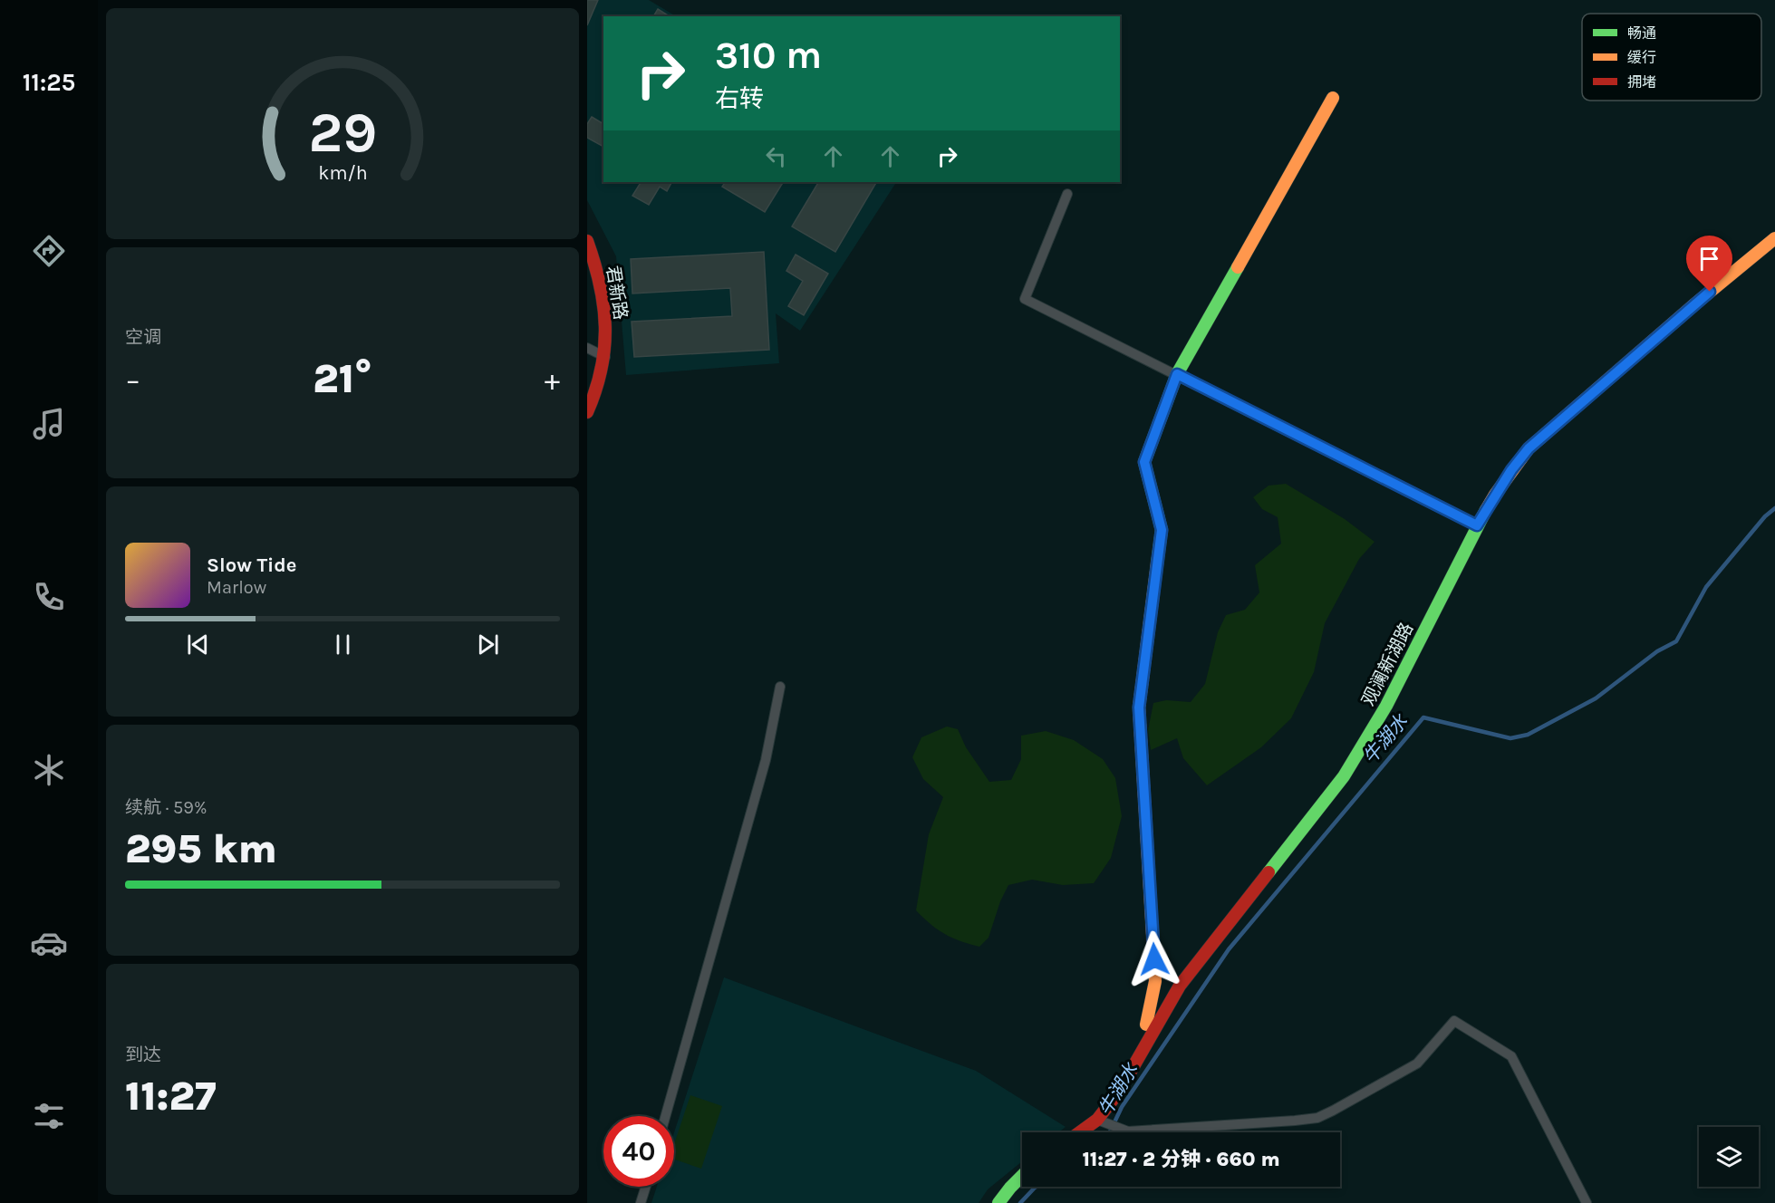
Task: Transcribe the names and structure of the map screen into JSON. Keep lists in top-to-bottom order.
{
  "streets": {
    "street": ["君新路", "观澜新湖路"]
  },
  "water": ["牛湖水"],
  "legend": ["畅通", "缓行", "拥堵"],
  "page": {
    "tabs": "11:25",
    "turn": ["310 m", "右转"],
    "tile": [
      "空调",
      ["续航 · 59%", "295 km"],
      ["到达", "11:27"]
    ],
    "heat": ["−", "21°", "+"],
    "song": ["Slow Tide", "Marlow"],
    "limit": "40",
    "trip": "11:27 · 2 分钟 · 660 m",
    "gauge": ["29", "km/h"]
  }
}
